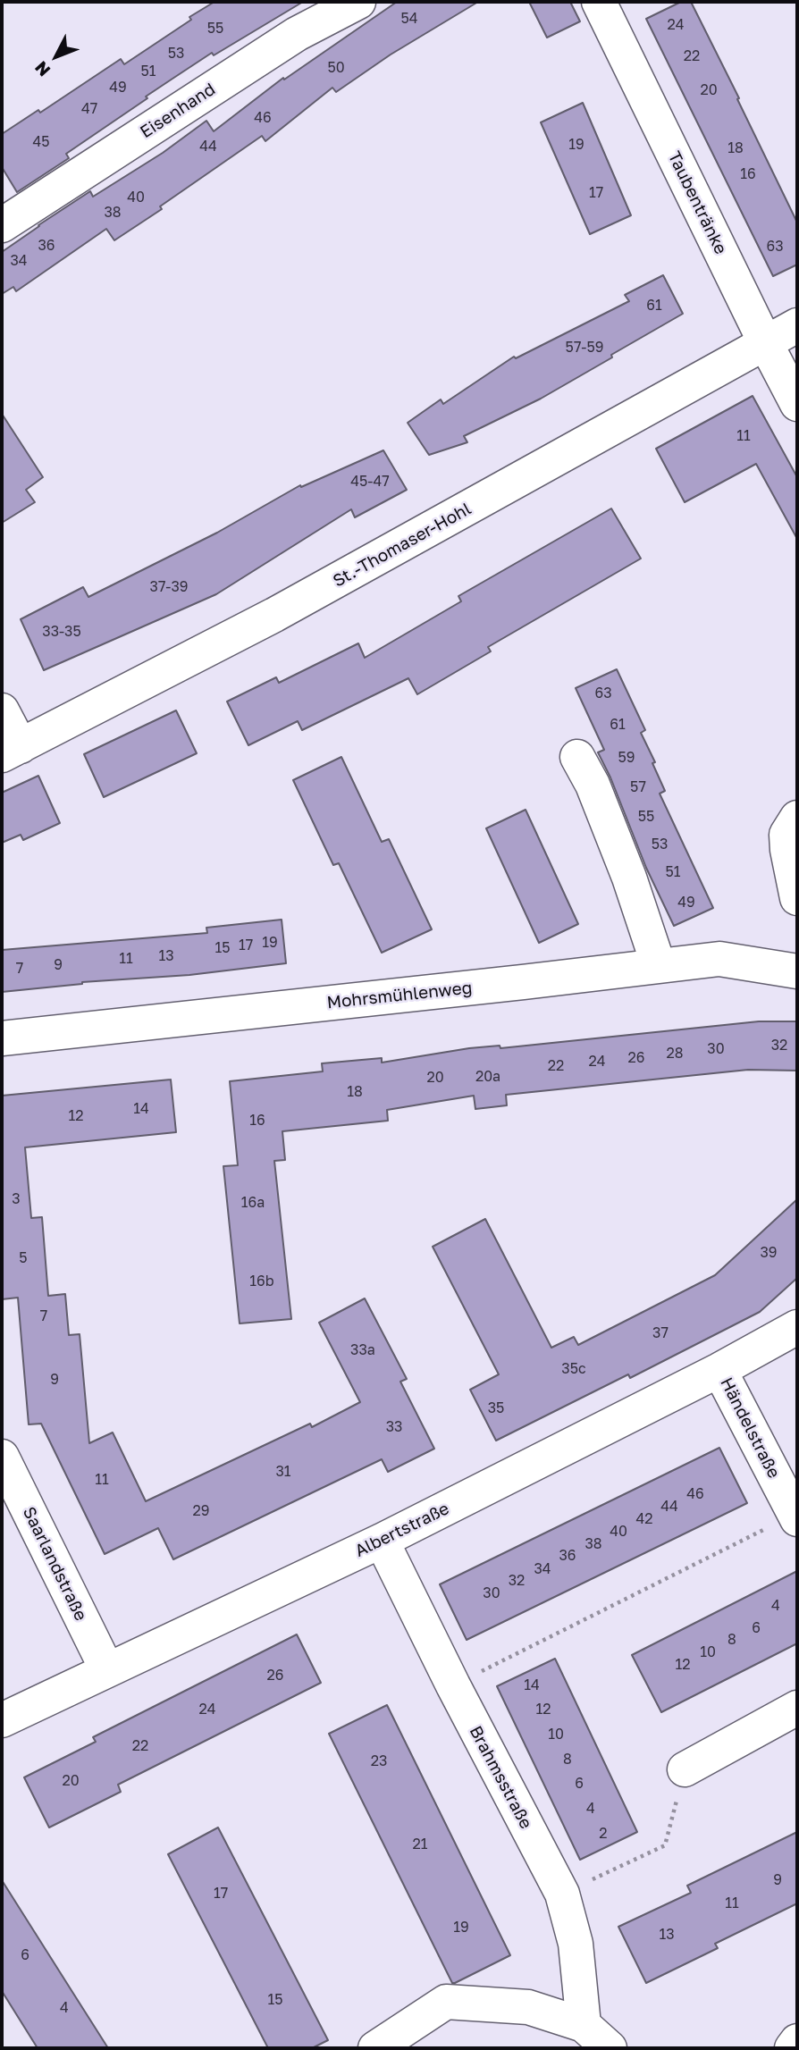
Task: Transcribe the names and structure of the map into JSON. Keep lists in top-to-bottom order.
{
  "streets": {
    "street": [
      "Eisenhand",
      "Taubentränke",
      "St.-Thomaser-Hohl",
      "Mohrsmühlenweg",
      "Händelstraße",
      "Albertstraße",
      "Saarlandstraße",
      "Brahmsstraße"
    ]
  },
  "crossings": [
    ["Taubentränke", "St.-Thomaser-Hohl"],
    ["Händelstraße", "Albertstraße"],
    ["Albertstraße", "Saarlandstraße"],
    ["Albertstraße", "Brahmsstraße"]
  ],
  "house_numbers": [
    "54",
    "24",
    "55",
    "53",
    "22",
    "50",
    "51",
    "49",
    "20",
    "47",
    "46",
    "45",
    "19",
    "44",
    "18",
    "16",
    "17",
    "40",
    "38",
    "36",
    "63",
    "34",
    "61",
    "57-59",
    "11",
    "45-47",
    "37-39",
    "33-35",
    "63",
    "61",
    "59",
    "57",
    "55",
    "53",
    "51",
    "49",
    "19",
    "17",
    "15",
    "13",
    "11",
    "9",
    "7",
    "32",
    "30",
    "28",
    "26",
    "24",
    "22",
    "20a",
    "20",
    "18",
    "14",
    "12",
    "16",
    "3",
    "16a",
    "39",
    "5",
    "16b",
    "7",
    "37",
    "33a",
    "35c",
    "9",
    "35",
    "33",
    "31",
    "11",
    "46",
    "44",
    "29",
    "42",
    "40",
    "38",
    "36",
    "34",
    "32",
    "30",
    "4",
    "6",
    "8",
    "10",
    "12",
    "26",
    "14",
    "24",
    "12",
    "10",
    "22",
    "8",
    "23",
    "20",
    "6",
    "4",
    "2",
    "21",
    "9",
    "17",
    "11",
    "19",
    "13",
    "6",
    "15",
    "4"
  ],
  "north": "bottom left"
}
